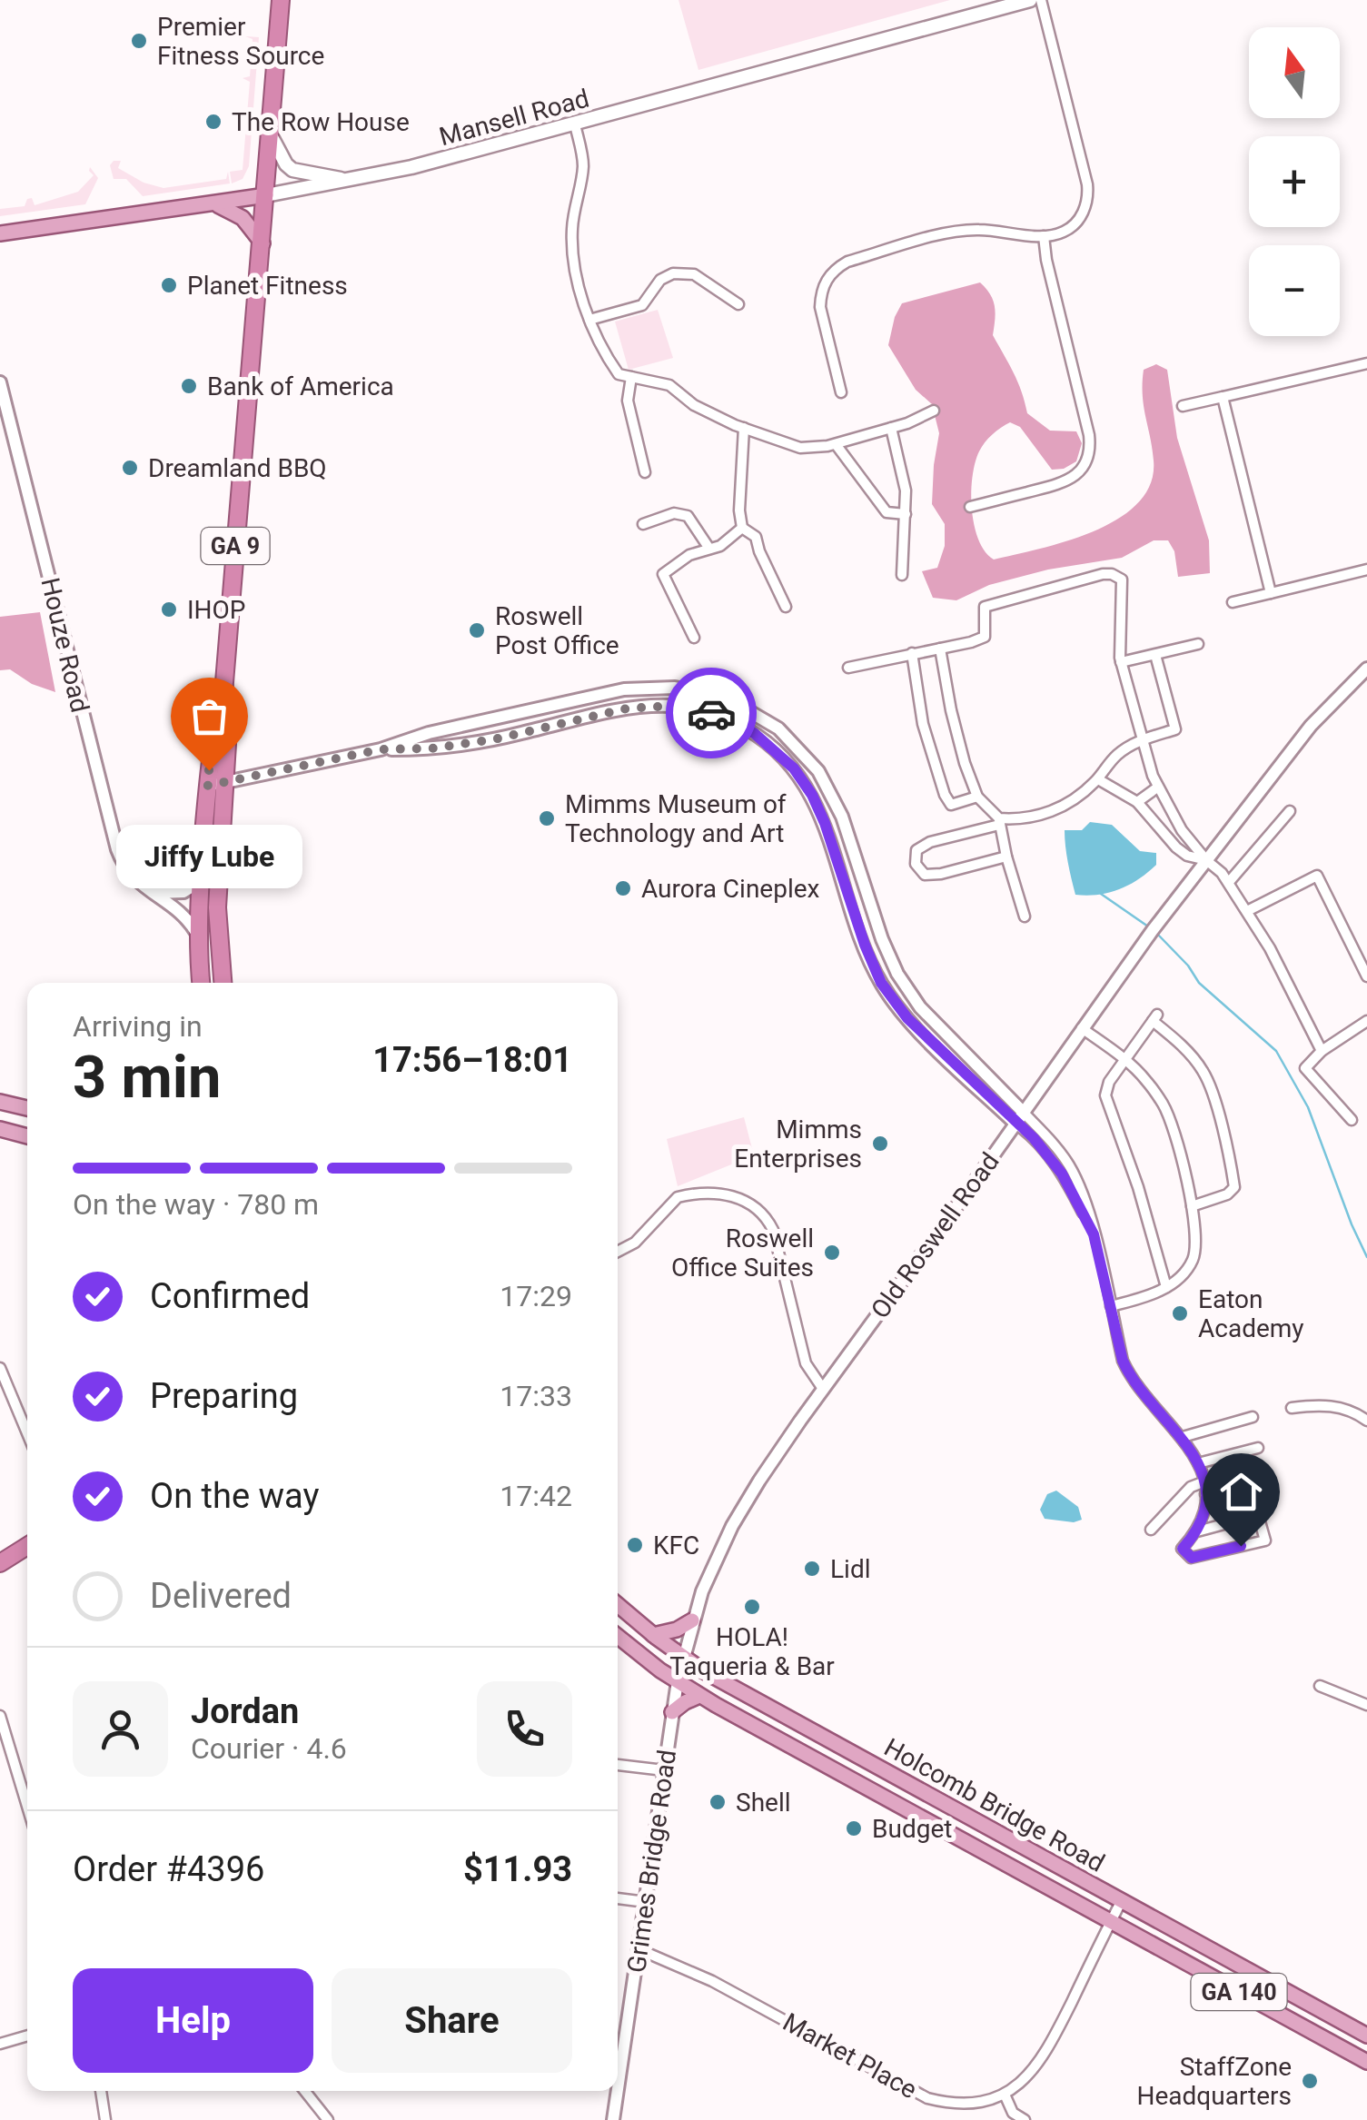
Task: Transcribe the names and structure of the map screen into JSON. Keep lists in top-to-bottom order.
{
  "streets": {
    "highway": ["GA 9"],
    "main road": ["Mansell Road", "Holcomb Bridge Road", "GA 140"],
    "street": [
      "Houze Road",
      "Old Roswell Road",
      "Grimes Bridge Road",
      "Market Place"
    ]
  },
  "crossings": [
    ["Mansell Road", "GA 9"],
    ["GA 9", "Houze Road"],
    ["Old Roswell Road", "Holcomb Bridge Road"],
    ["Old Roswell Road", "Grimes Bridge Road"],
    ["Holcomb Bridge Road", "Grimes Bridge Road"],
    ["Grimes Bridge Road", "Market Place"]
  ],
  "places": [
    "Premier Fitness Source",
    "The Row House",
    "Planet Fitness",
    "Bank of America",
    "Dreamland BBQ",
    "IHOP",
    "Roswell Post Office",
    "Jiffy Lube",
    "Mimms Museum of Technology and Art",
    "Aurora Cineplex",
    "Mimms Enterprises",
    "Roswell Office Suites",
    "Eaton Academy",
    "KFC",
    "Lidl",
    "HOLA! Taqueria & Bar",
    "Shell",
    "Budget",
    "StaffZone Headquarters"
  ],
  "north": "top",
  "page": {
    "map_buttons": ["+", "−"],
    "bubble": "Jiffy Lube",
    "heading": ["3 min", "Arriving in", "17:56–18:01"],
    "panel": [
      "Jordan",
      "Courier · 4.6",
      "Order #4396",
      "$11.93"
    ],
    "bar": "On the way · 780 m",
    "list": [
      ["Confirmed", "17:29"],
      ["Preparing", "17:33"],
      ["On the way", "17:42"],
      "Delivered"
    ],
    "buttons": ["Help", "Share"]
  }
}
